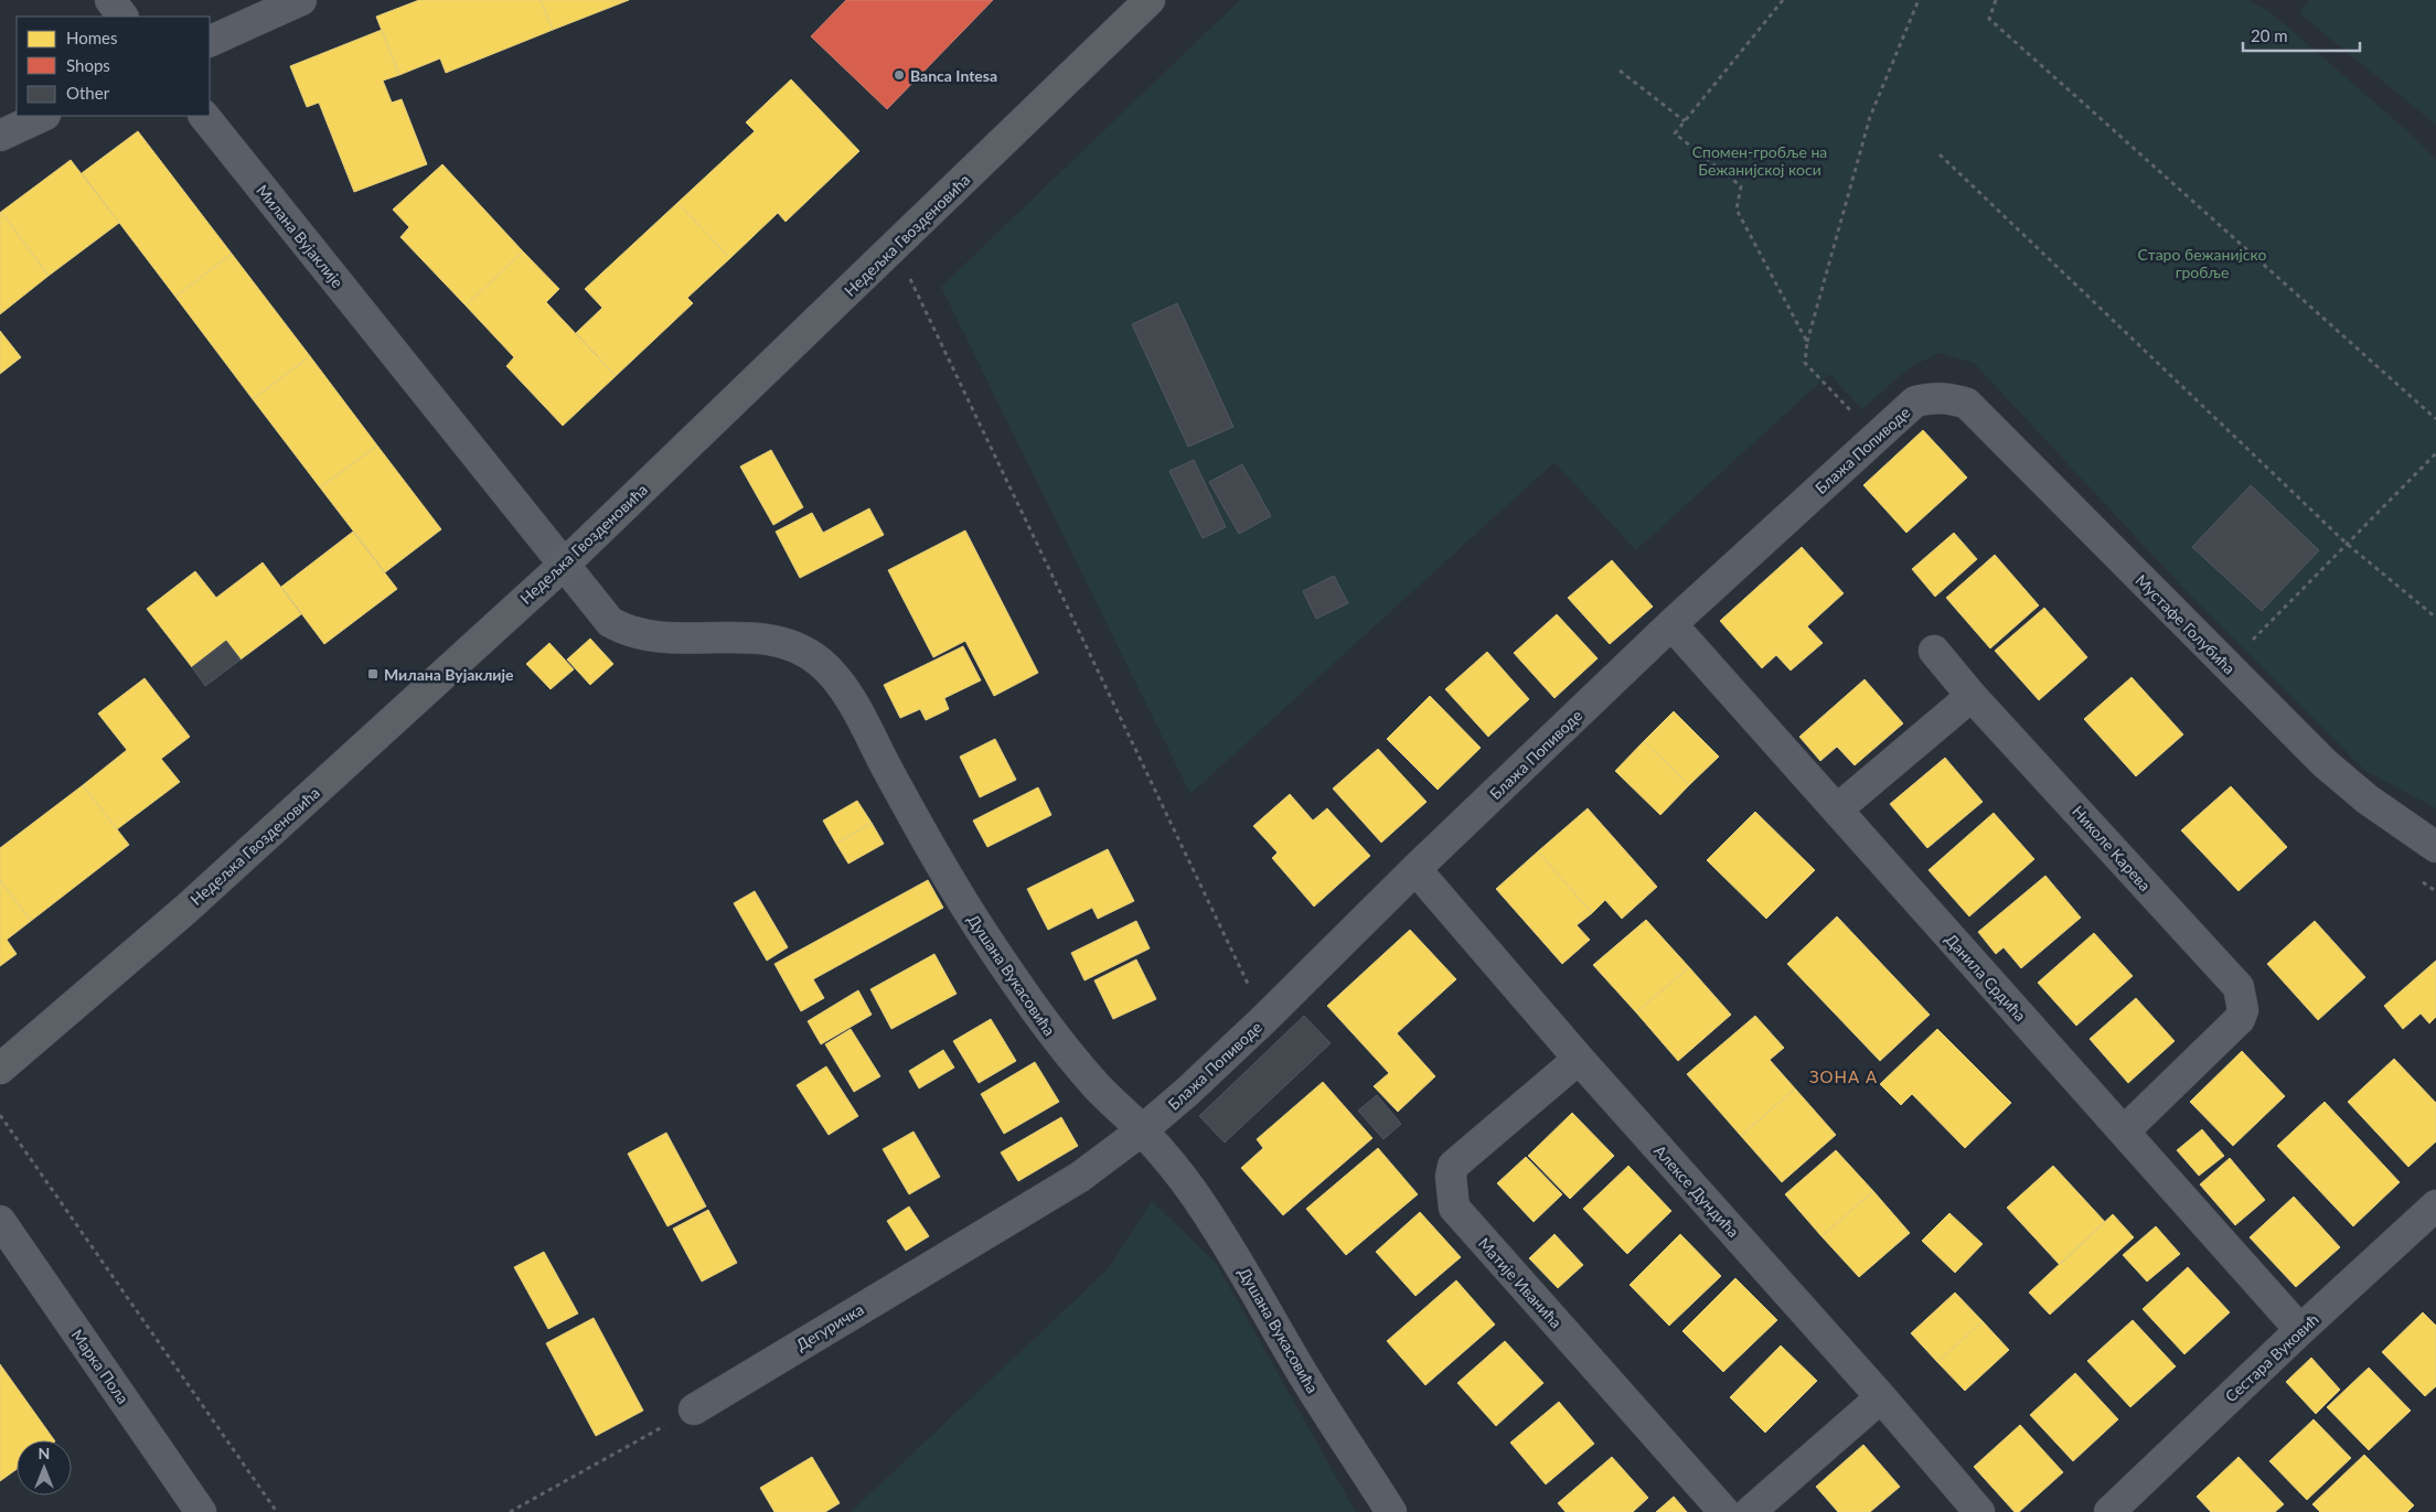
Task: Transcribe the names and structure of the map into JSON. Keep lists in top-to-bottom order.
{
  "streets": {
    "main road": ["Недељка Гвозденовића"],
    "street": [
      "Милана Вујаклије",
      "Блажа Попиводе",
      "Мустафе Голубића",
      "Николе Карева",
      "Душана Вукасовића",
      "Данила Срдића",
      "Алексе Дундића",
      "Матије Иванића",
      "Дегуричка",
      "Сестара Вуковић",
      "Марка Пола"
    ]
  },
  "crossings": [
    ["Недељка Гвозденовића", "Милана Вујаклије"],
    ["Недељка Гвозденовића", "Душана Вукасовића"],
    ["Милана Вујаклије", "Душана Вукасовића"],
    ["Блажа Попиводе", "Мустафе Голубића"],
    ["Блажа Попиводе", "Душана Вукасовића"],
    ["Блажа Попиводе", "Данила Срдића"],
    ["Блажа Попиводе", "Алексе Дундића"],
    ["Блажа Попиводе", "Дегуричка"],
    ["Николе Карева", "Данила Срдића"],
    ["Душана Вукасовића", "Дегуричка"],
    ["Данила Срдића", "Сестара Вуковић"],
    ["Алексе Дундића", "Матије Иванића"]
  ],
  "districts": ["ЗОНА А"],
  "parks": ["Спомен-гробље на Бежанијској коси", "Старо бежанијско гробље"],
  "places": {
    "other": ["Banca Intesa"],
    "transit": ["Милана Вујаклије"]
  },
  "legend": ["Homes", "Shops", "Other"],
  "scale_bar": "20 m",
  "north": "top"
}
